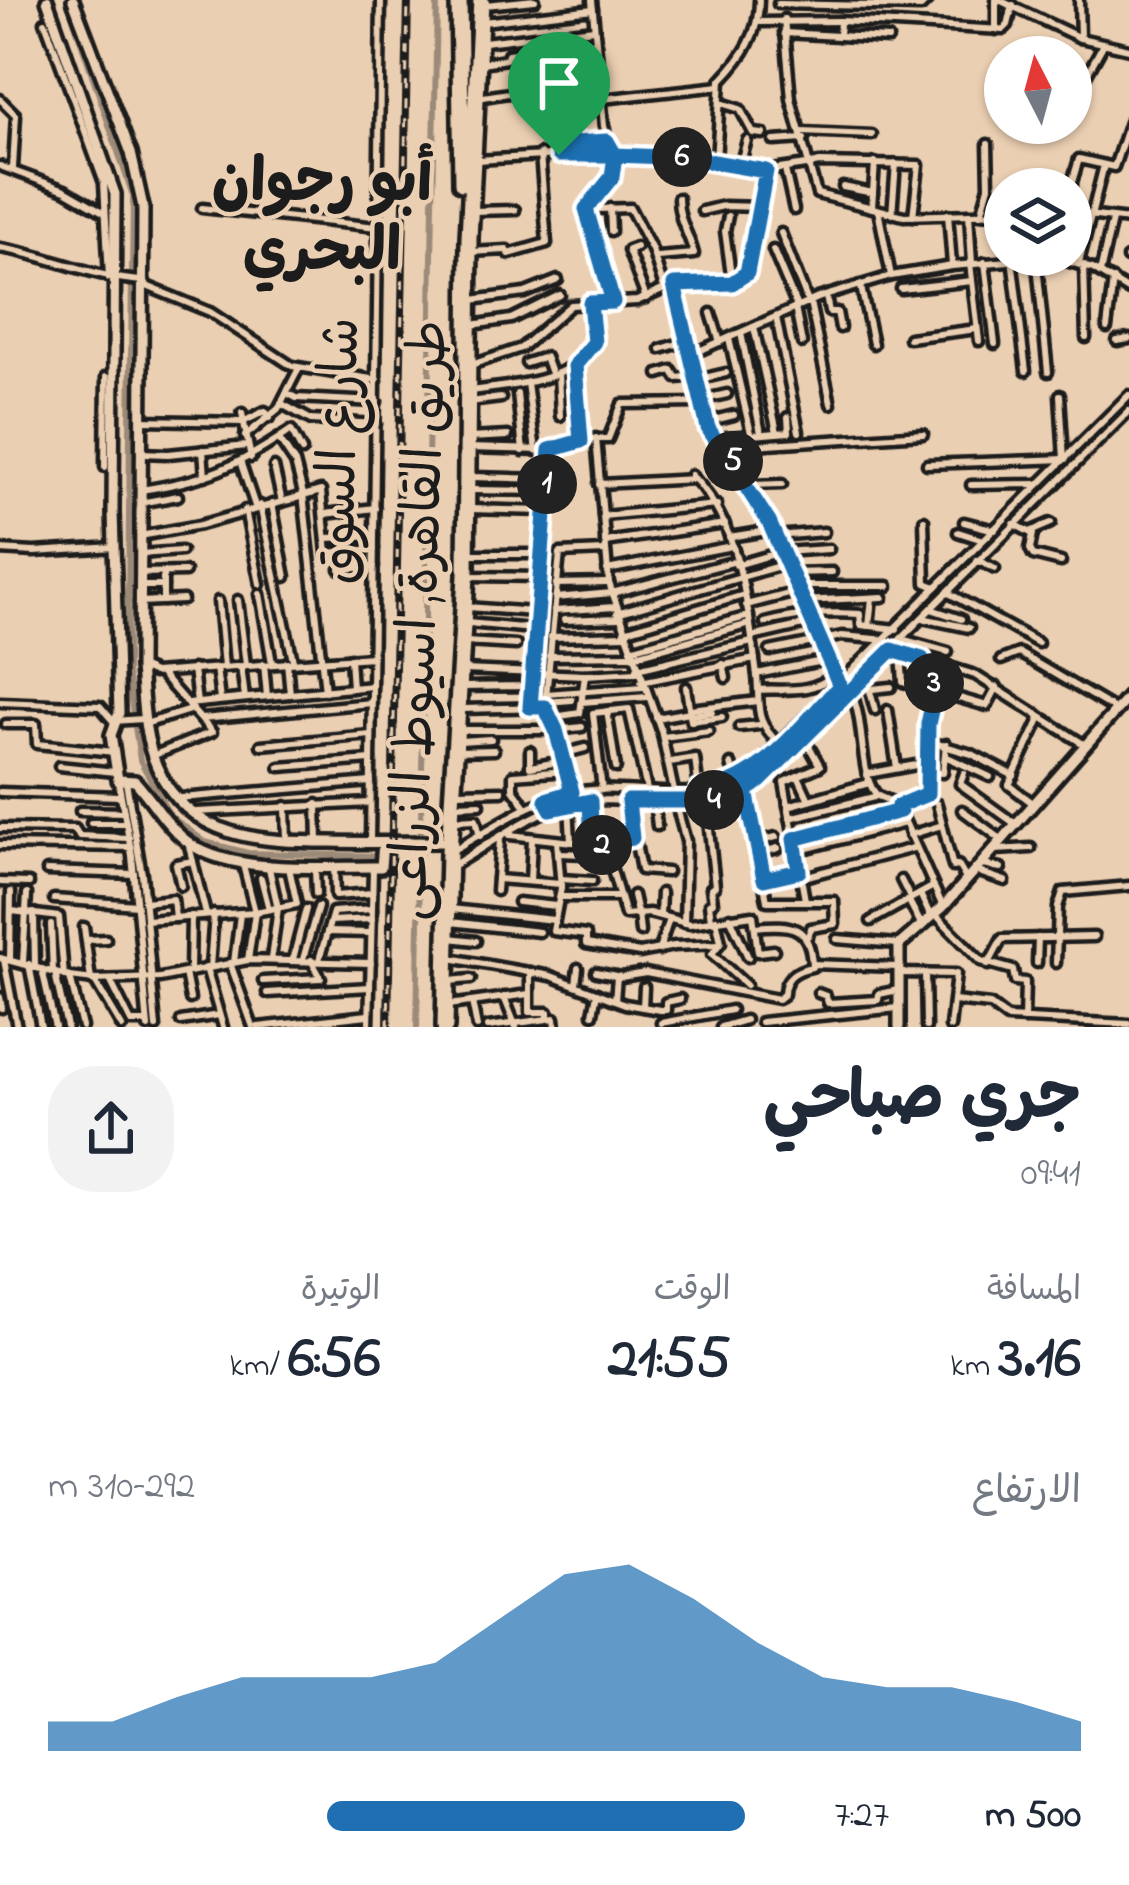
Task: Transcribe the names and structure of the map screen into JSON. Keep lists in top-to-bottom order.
{
  "streets": {
    "highway": ["طريق القاهرة, اسيوط الزراعى"],
    "street": ["شارع السوق"]
  },
  "districts": ["أبو رجوان البحري"],
  "north": "top",
  "page": {
    "pins": [
      "6",
      "5",
      "1",
      "3",
      "4",
      "2"
    ],
    "heading": ["جري صباحي", "09:41"],
    "stats": [
      ["المسافة", "3.16 km"],
      ["الوقت", "21:55"],
      ["الوتيرة", "6:56 /km"]
    ],
    "chart": ["الارتفاع", "292–310 m"],
    "list": [
      {
        "name": "500 m",
        "note": "7:27"
      }
    ]
  }
}
